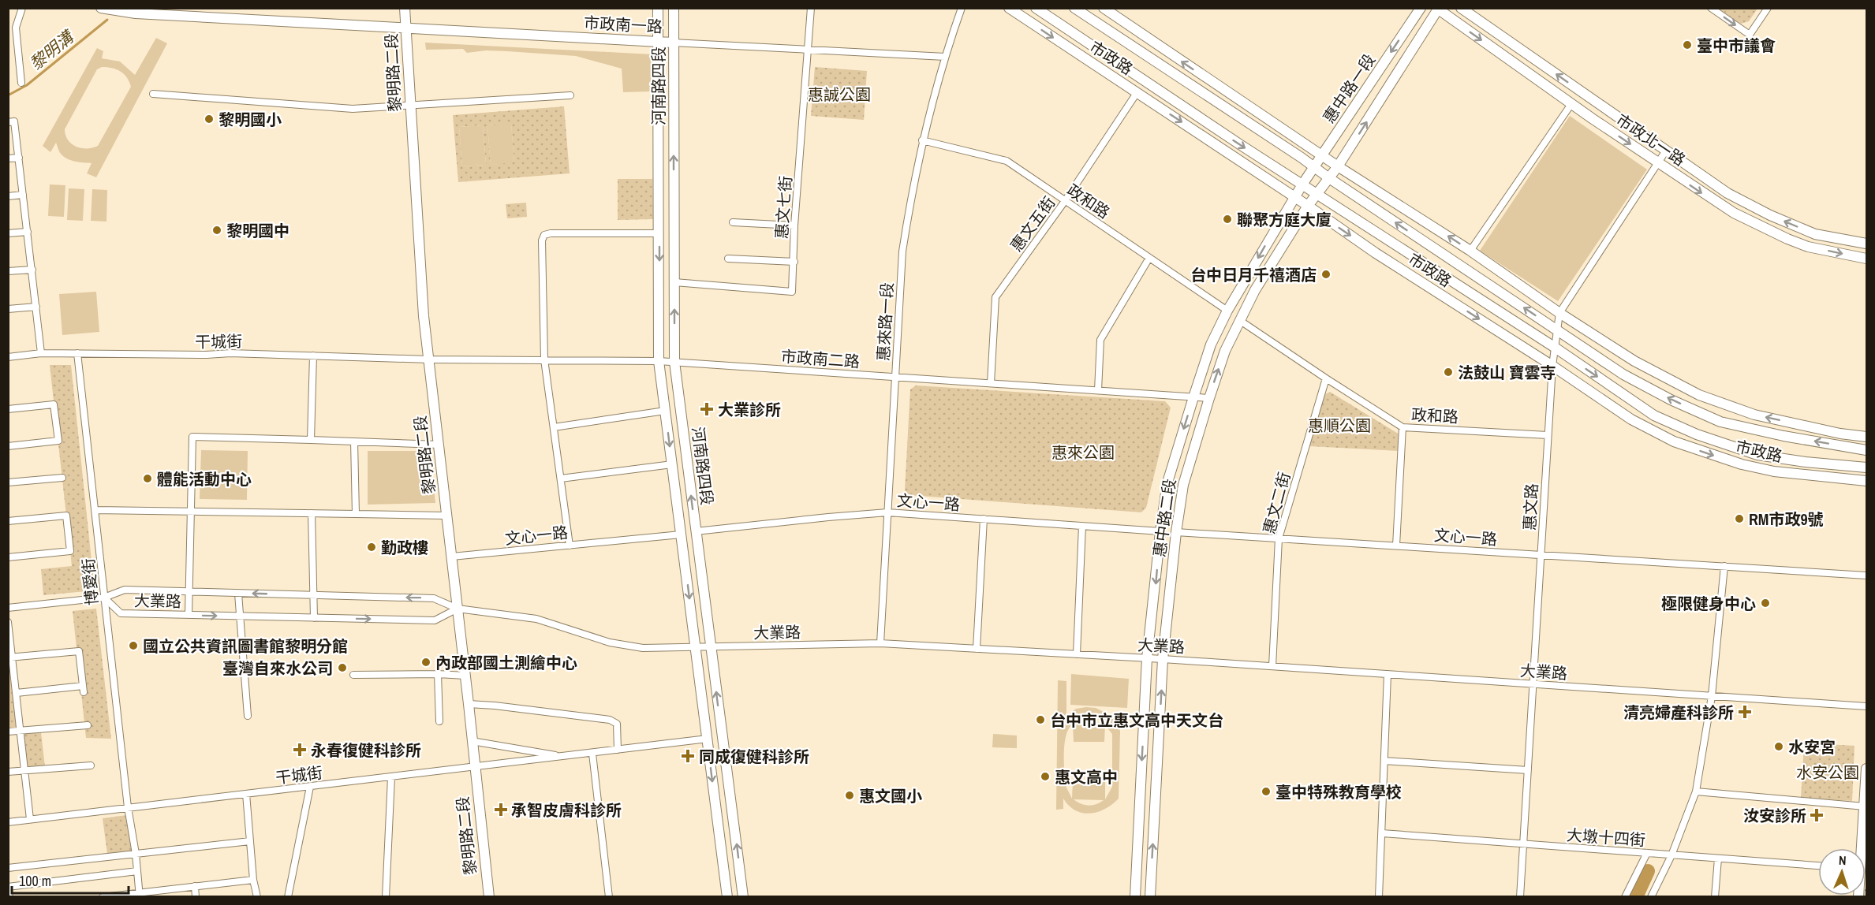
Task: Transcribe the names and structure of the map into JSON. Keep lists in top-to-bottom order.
{
  "streets": {
    "street": [
      "市政南一路",
      "市政路",
      "黎明路二段",
      "河南路四段",
      "惠中路一段",
      "市政北一路",
      "政和路",
      "惠文七街",
      "惠文五街",
      "惠來路一段",
      "干城街",
      "市政南二路",
      "文心一路",
      "惠文二街",
      "惠文路",
      "惠中路二段",
      "博愛街",
      "大業路",
      "大墩十四街"
    ]
  },
  "crossings": [
    ["市政南一路", "黎明路二段"],
    ["市政南一路", "河南路四段"],
    ["市政南一路", "惠文七街"],
    ["市政南一路", "惠來路一段"],
    ["市政路", "惠中路一段"],
    ["市政路", "惠文五街"],
    ["市政路", "惠文路"],
    ["市政路", "惠中路二段"],
    ["黎明路二段", "干城街"],
    ["黎明路二段", "市政南二路"],
    ["黎明路二段", "文心一路"],
    ["黎明路二段", "大業路"],
    ["河南路四段", "惠文七街"],
    ["河南路四段", "干城街"],
    ["河南路四段", "市政南二路"],
    ["河南路四段", "文心一路"],
    ["河南路四段", "大業路"],
    ["惠中路一段", "市政北一路"],
    ["惠中路一段", "惠中路二段"],
    ["市政北一路", "惠文路"],
    ["政和路", "惠文五街"],
    ["政和路", "惠來路一段"],
    ["政和路", "惠文二街"],
    ["政和路", "惠文路"],
    ["政和路", "惠中路二段"],
    ["惠文五街", "市政南二路"],
    ["惠來路一段", "市政南二路"],
    ["惠來路一段", "文心一路"],
    ["惠來路一段", "大業路"],
    ["干城街", "市政南二路"],
    ["干城街", "博愛街"],
    ["市政南二路", "惠中路二段"],
    ["文心一路", "惠文二街"],
    ["文心一路", "惠文路"],
    ["文心一路", "惠中路二段"],
    ["惠文二街", "大業路"],
    ["惠文路", "大業路"],
    ["惠文路", "大墩十四街"],
    ["惠中路二段", "大業路"],
    ["博愛街", "大業路"]
  ],
  "water": ["黎明溝"],
  "parks": [
    "惠誠公園",
    "惠順公園",
    "惠來公園",
    "水安公園"
  ],
  "places": {
    "other": [
      "臺中市議會",
      "黎明國小",
      "聯聚方庭大廈",
      "黎明國中",
      "台中日月千禧酒店",
      "法鼓山 寶雲寺",
      "體能活動中心",
      "RM市政9號",
      "勤政樓",
      "極限健身中心",
      "國立公共資訊圖書館黎明分館",
      "內政部國土測繪中心",
      "臺灣自來水公司",
      "台中市立惠文高中天文台",
      "水安宮",
      "惠文高中",
      "臺中特殊教育學校",
      "惠文國小"
    ],
    "health": [
      "大業診所",
      "清亮婦產科診所",
      "永春復健科診所",
      "同成復健科診所",
      "承智皮膚科診所",
      "汝安診所"
    ]
  },
  "scale_bar": "100 m",
  "north": "top"
}
